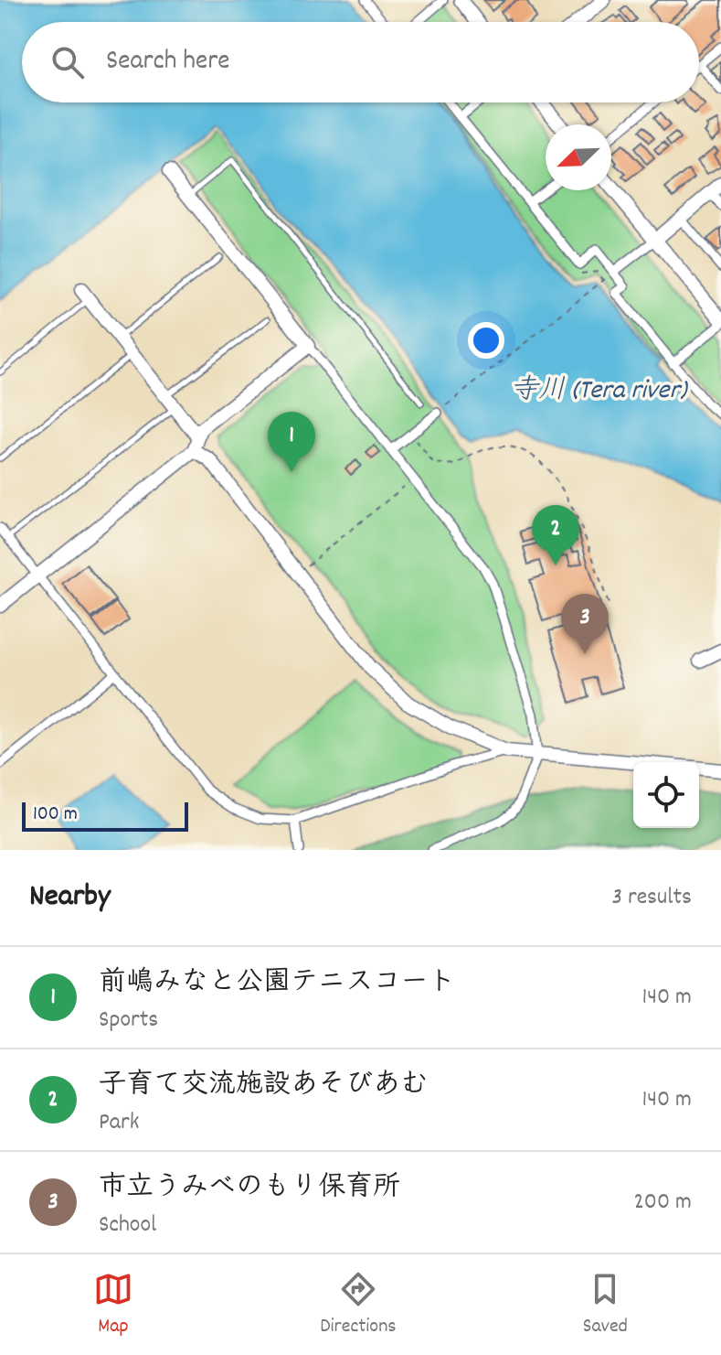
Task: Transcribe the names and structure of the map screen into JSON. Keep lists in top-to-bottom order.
{
  "water": ["寺川 (Tera river)"],
  "scale_bar": "100 m",
  "north": "bottom left",
  "page": {
    "search": "Search here",
    "pins": ["1", "2", "3"],
    "scale": "100 m",
    "heading": ["Nearby", "3 results"],
    "list": [
      {
        "mark": "1",
        "name": "前嶋みなと公園テニスコート",
        "note": "Sports",
        "value": "140 m"
      },
      {
        "mark": "2",
        "name": "子育て交流施設あそびあむ",
        "note": "Park",
        "value": "140 m"
      },
      {
        "mark": "3",
        "name": "市立うみべのもり保育所",
        "note": "School",
        "value": "200 m"
      }
    ],
    "nav": ["Map", "Directions", "Saved"]
  }
}
